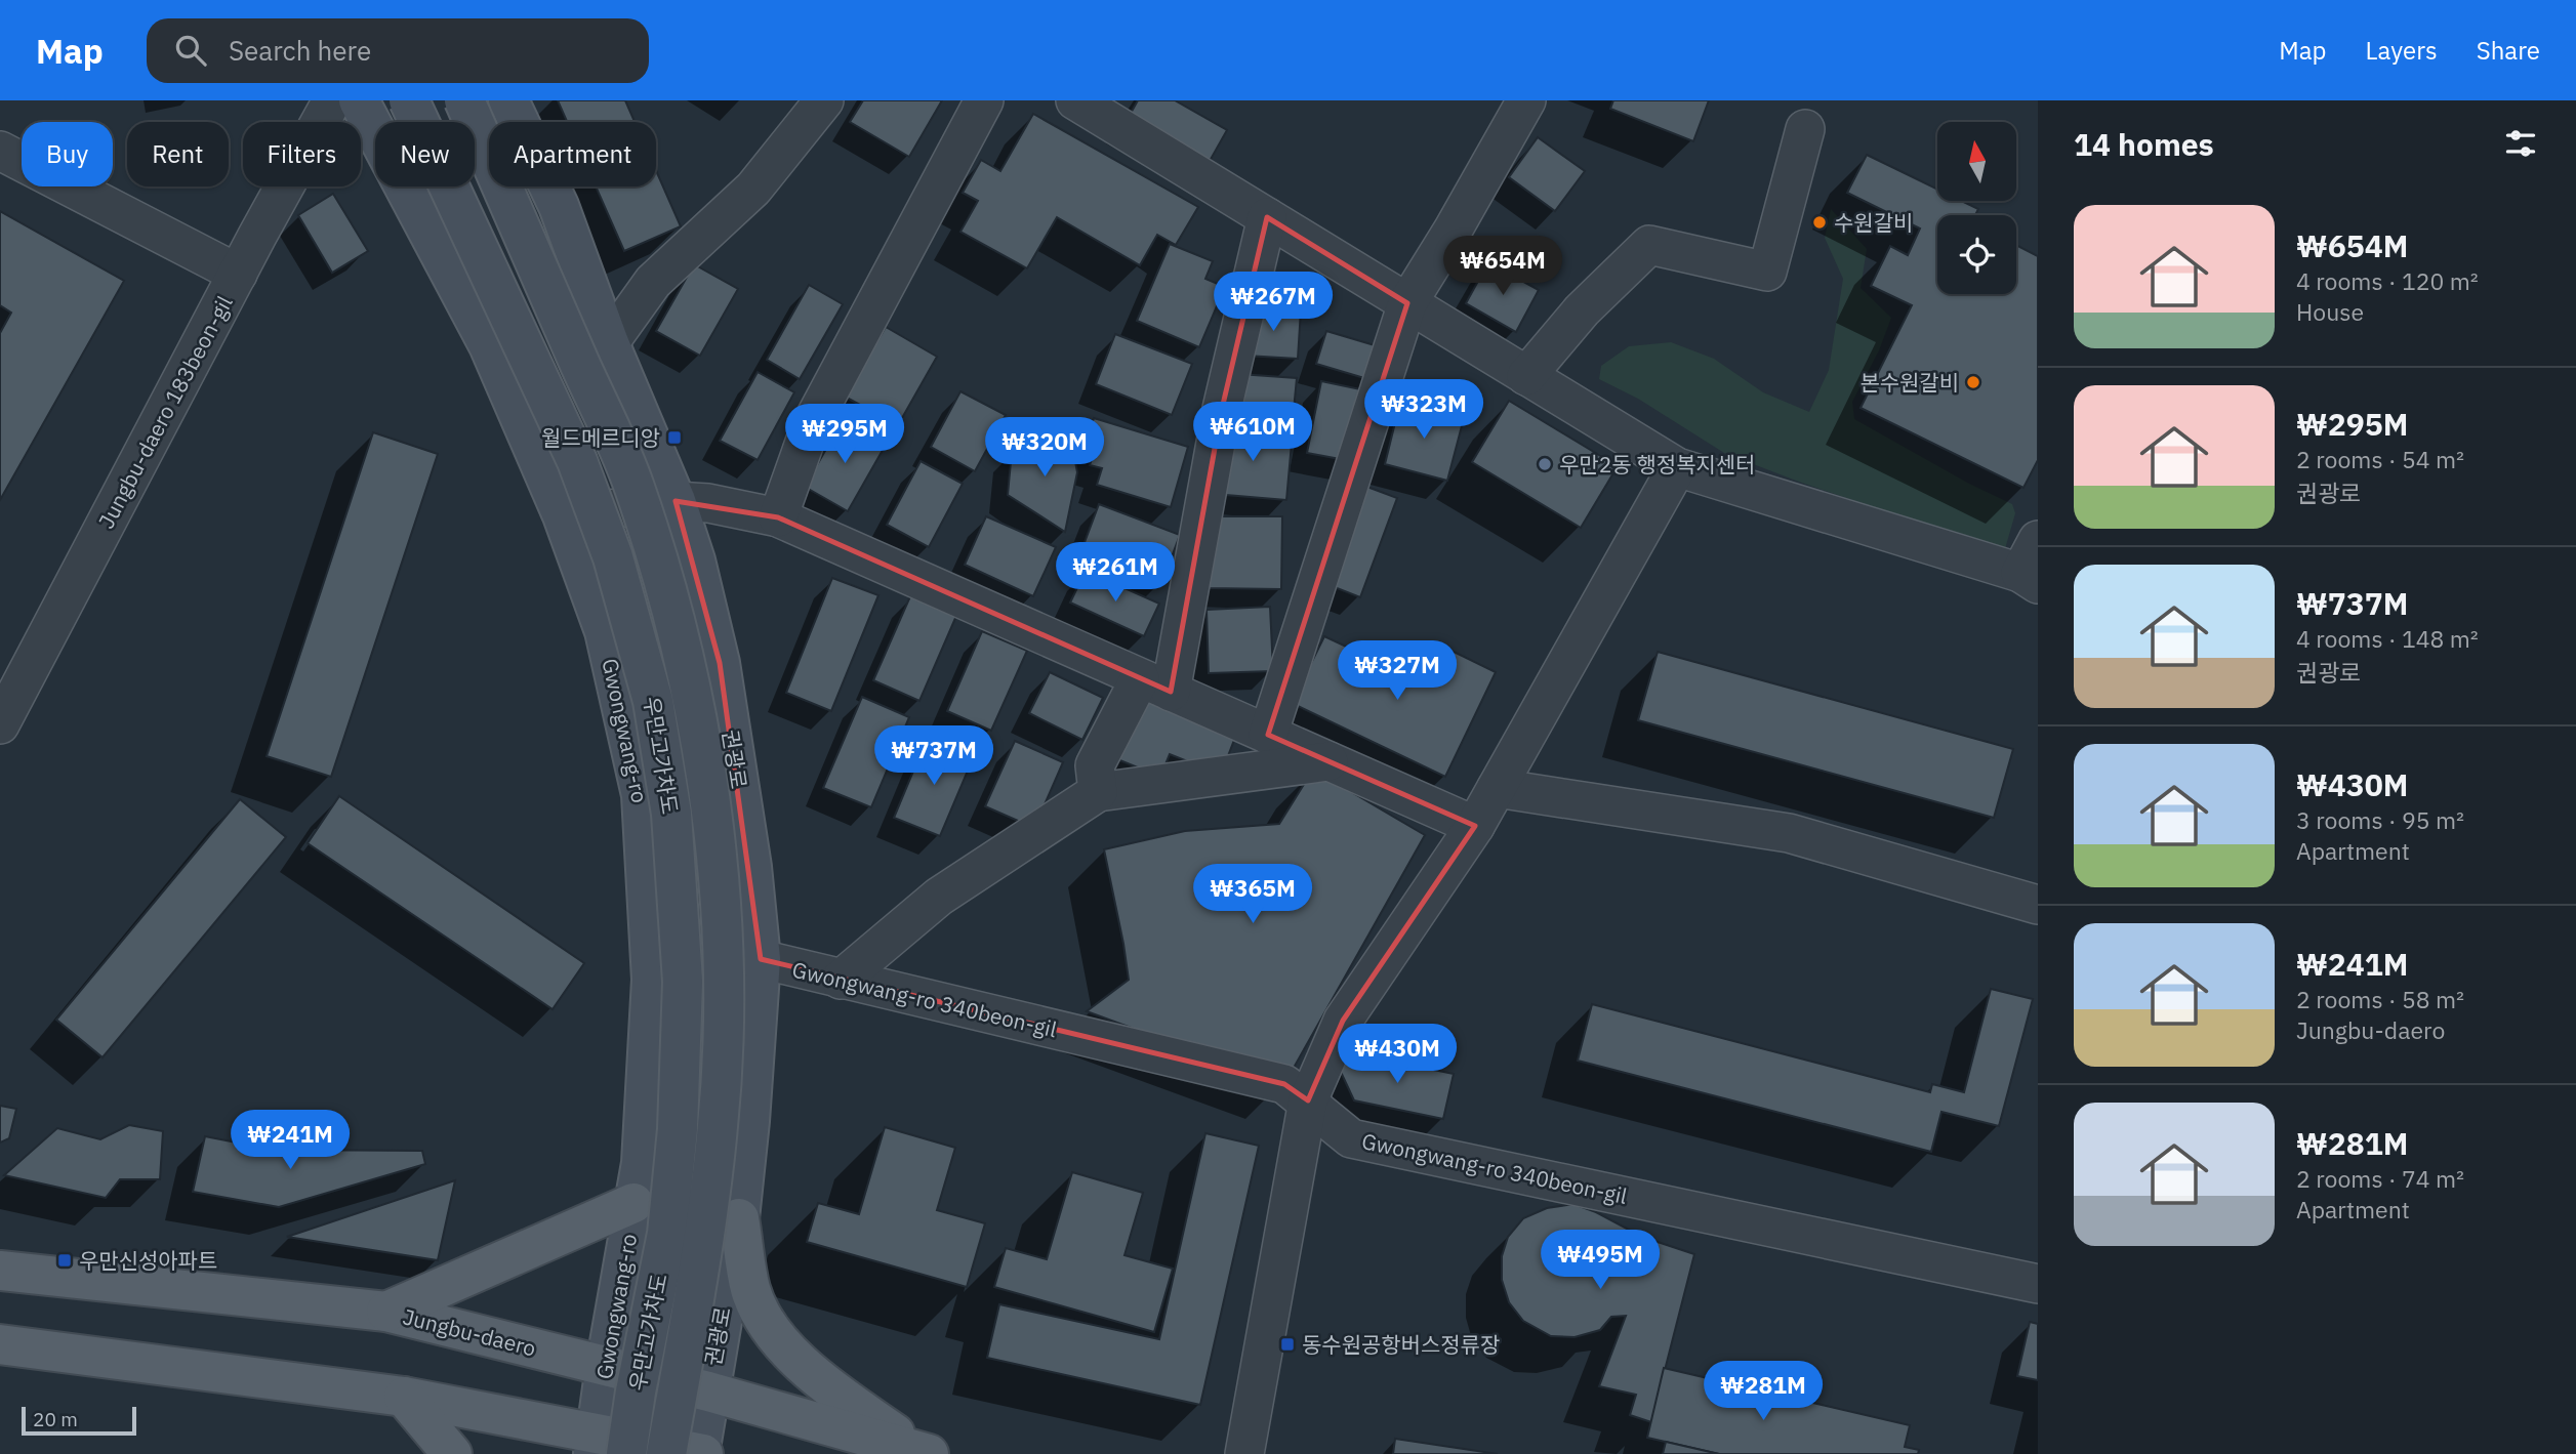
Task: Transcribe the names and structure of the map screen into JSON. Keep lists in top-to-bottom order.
{
  "streets": {
    "main road": ["Jungbu-daero"],
    "street": [
      "Jungbu-daero 183beon-gil",
      "Gwongwang-ro",
      "우만고가차도",
      "권광로",
      "Gwongwang-ro 340beon-gil"
    ]
  },
  "crossings": [
    ["Gwongwang-ro", "우만고가차도"],
    ["Gwongwang-ro", "Jungbu-daero"],
    ["우만고가차도", "권광로"],
    ["권광로", "Gwongwang-ro 340beon-gil"],
    ["권광로", "Jungbu-daero"]
  ],
  "places": {
    "other": ["수원갈비", "본수원갈비", "우만2동 행정복지센터"],
    "transit": ["월드메르디앙", "우만신성아파트", "동수원공항버스정류장"]
  },
  "scale_bar": "20 m",
  "north": "top",
  "page": {
    "header": "Map",
    "search": "Search here",
    "nav": ["Map", "Layers", "Share"],
    "heading": "14 homes",
    "chip": [
      "Buy",
      "Rent",
      "Filters",
      "New",
      "Apartment"
    ],
    "list": [
      {
        "name": "₩654M",
        "note": "4 rooms · 120 m² · House"
      },
      {
        "name": "₩295M",
        "note": "2 rooms · 54 m² · 권광로"
      },
      {
        "name": "₩737M",
        "note": "4 rooms · 148 m² · 권광로"
      },
      {
        "name": "₩430M",
        "note": "3 rooms · 95 m² · Apartment"
      },
      {
        "name": "₩241M",
        "note": "2 rooms · 58 m² · Jungbu-daero"
      },
      {
        "name": "₩281M",
        "note": "2 rooms · 74 m² · Apartment"
      }
    ],
    "price": [
      "₩654M",
      "₩267M",
      "₩323M",
      "₩610M",
      "₩295M",
      "₩320M",
      "₩261M",
      "₩327M",
      "₩737M",
      "₩365M",
      "₩430M",
      "₩241M",
      "₩495M",
      "₩281M"
    ],
    "scale": "20 m"
  }
}
